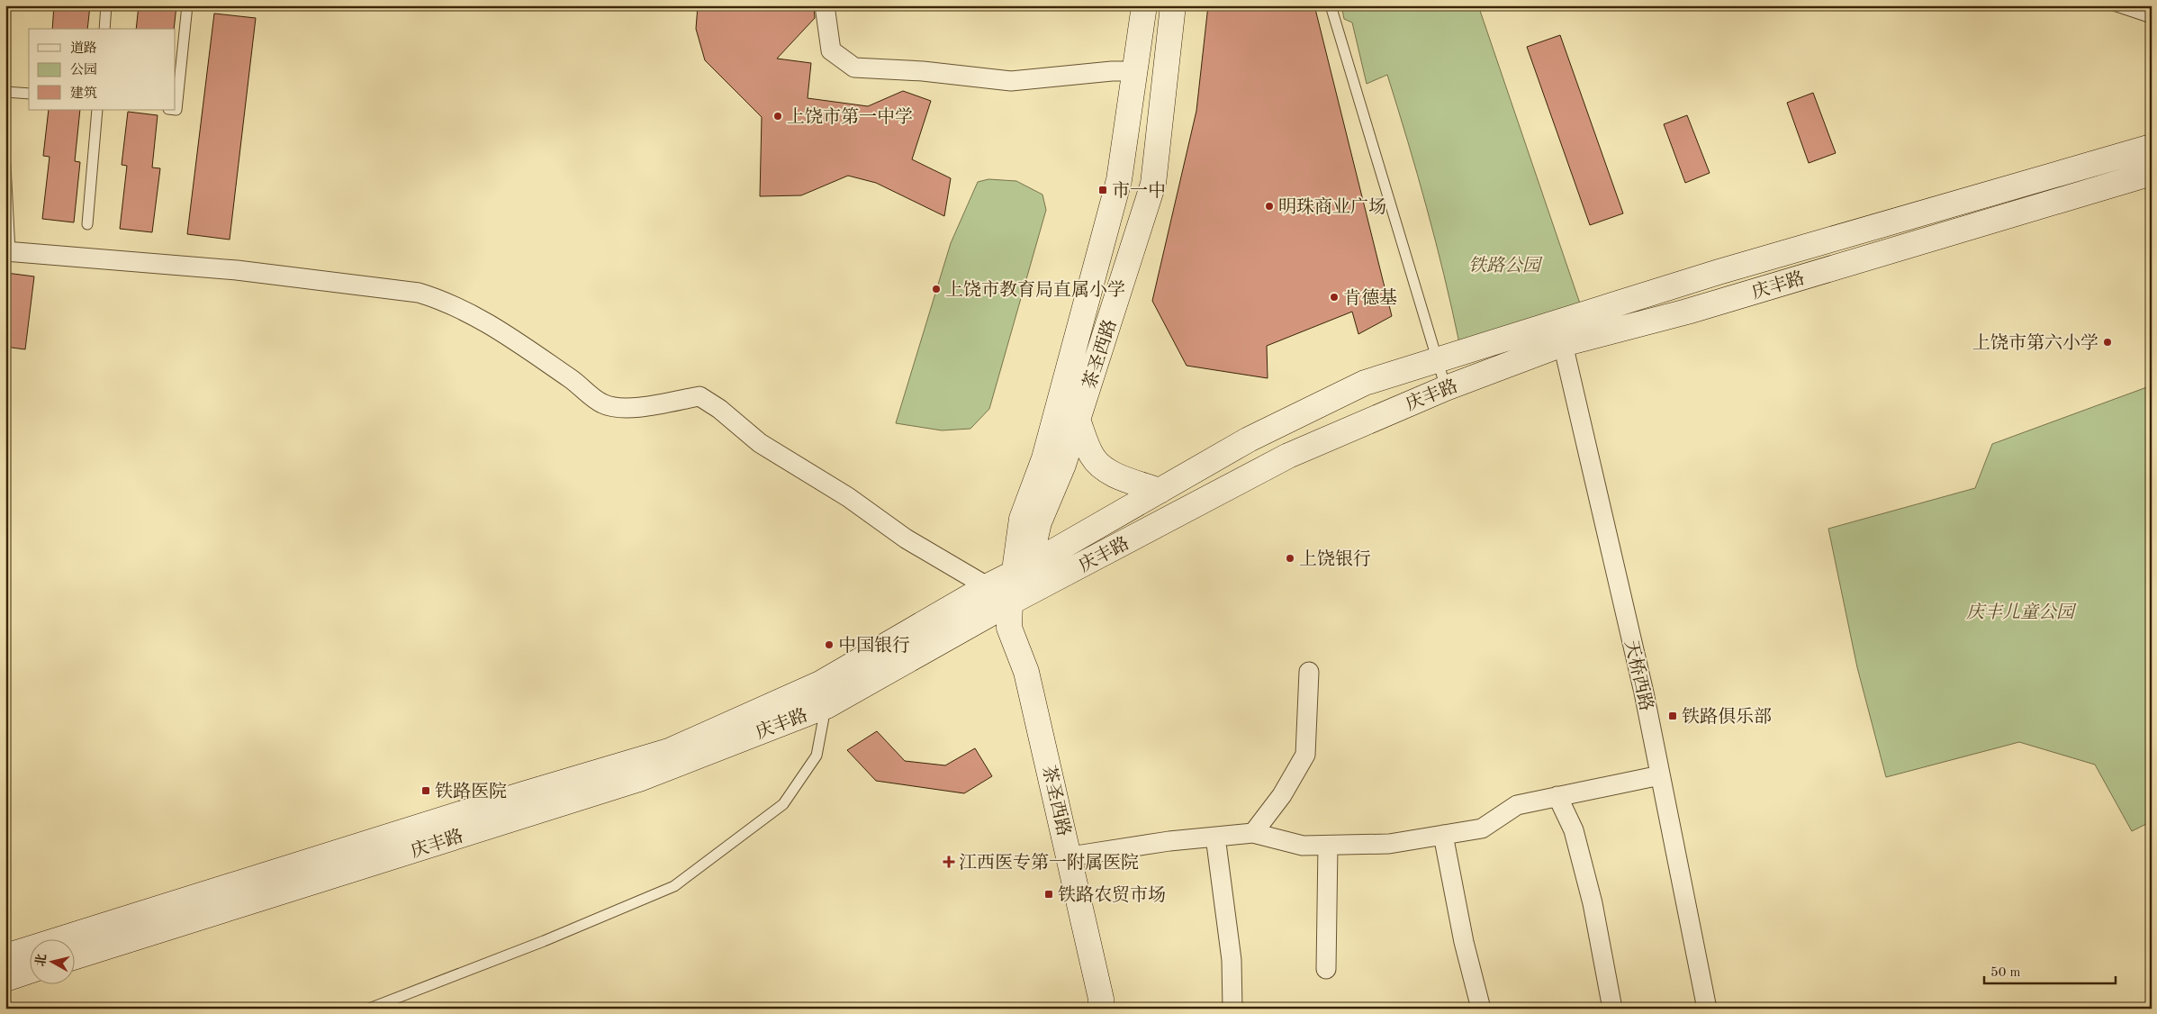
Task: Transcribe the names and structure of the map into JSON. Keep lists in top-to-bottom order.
{
  "streets": {
    "main road": ["庆丰路", "茶圣西路"],
    "street": ["天桥西路"]
  },
  "crossings": [
    ["庆丰路", "茶圣西路"],
    ["庆丰路", "天桥西路"]
  ],
  "parks": ["铁路公园", "庆丰儿童公园"],
  "places": {
    "other": [
      "上饶市第一中学",
      "明珠商业广场",
      "上饶市教育局直属小学",
      "肯德基",
      "上饶市第六小学",
      "上饶银行",
      "中国银行"
    ],
    "transit": [
      "市一中",
      "铁路俱乐部",
      "铁路医院",
      "铁路农贸市场"
    ],
    "health": ["江西医专第一附属医院"]
  },
  "legend": ["道路", "公园", "建筑"],
  "scale_bar": "50 m",
  "north": "left"
}
